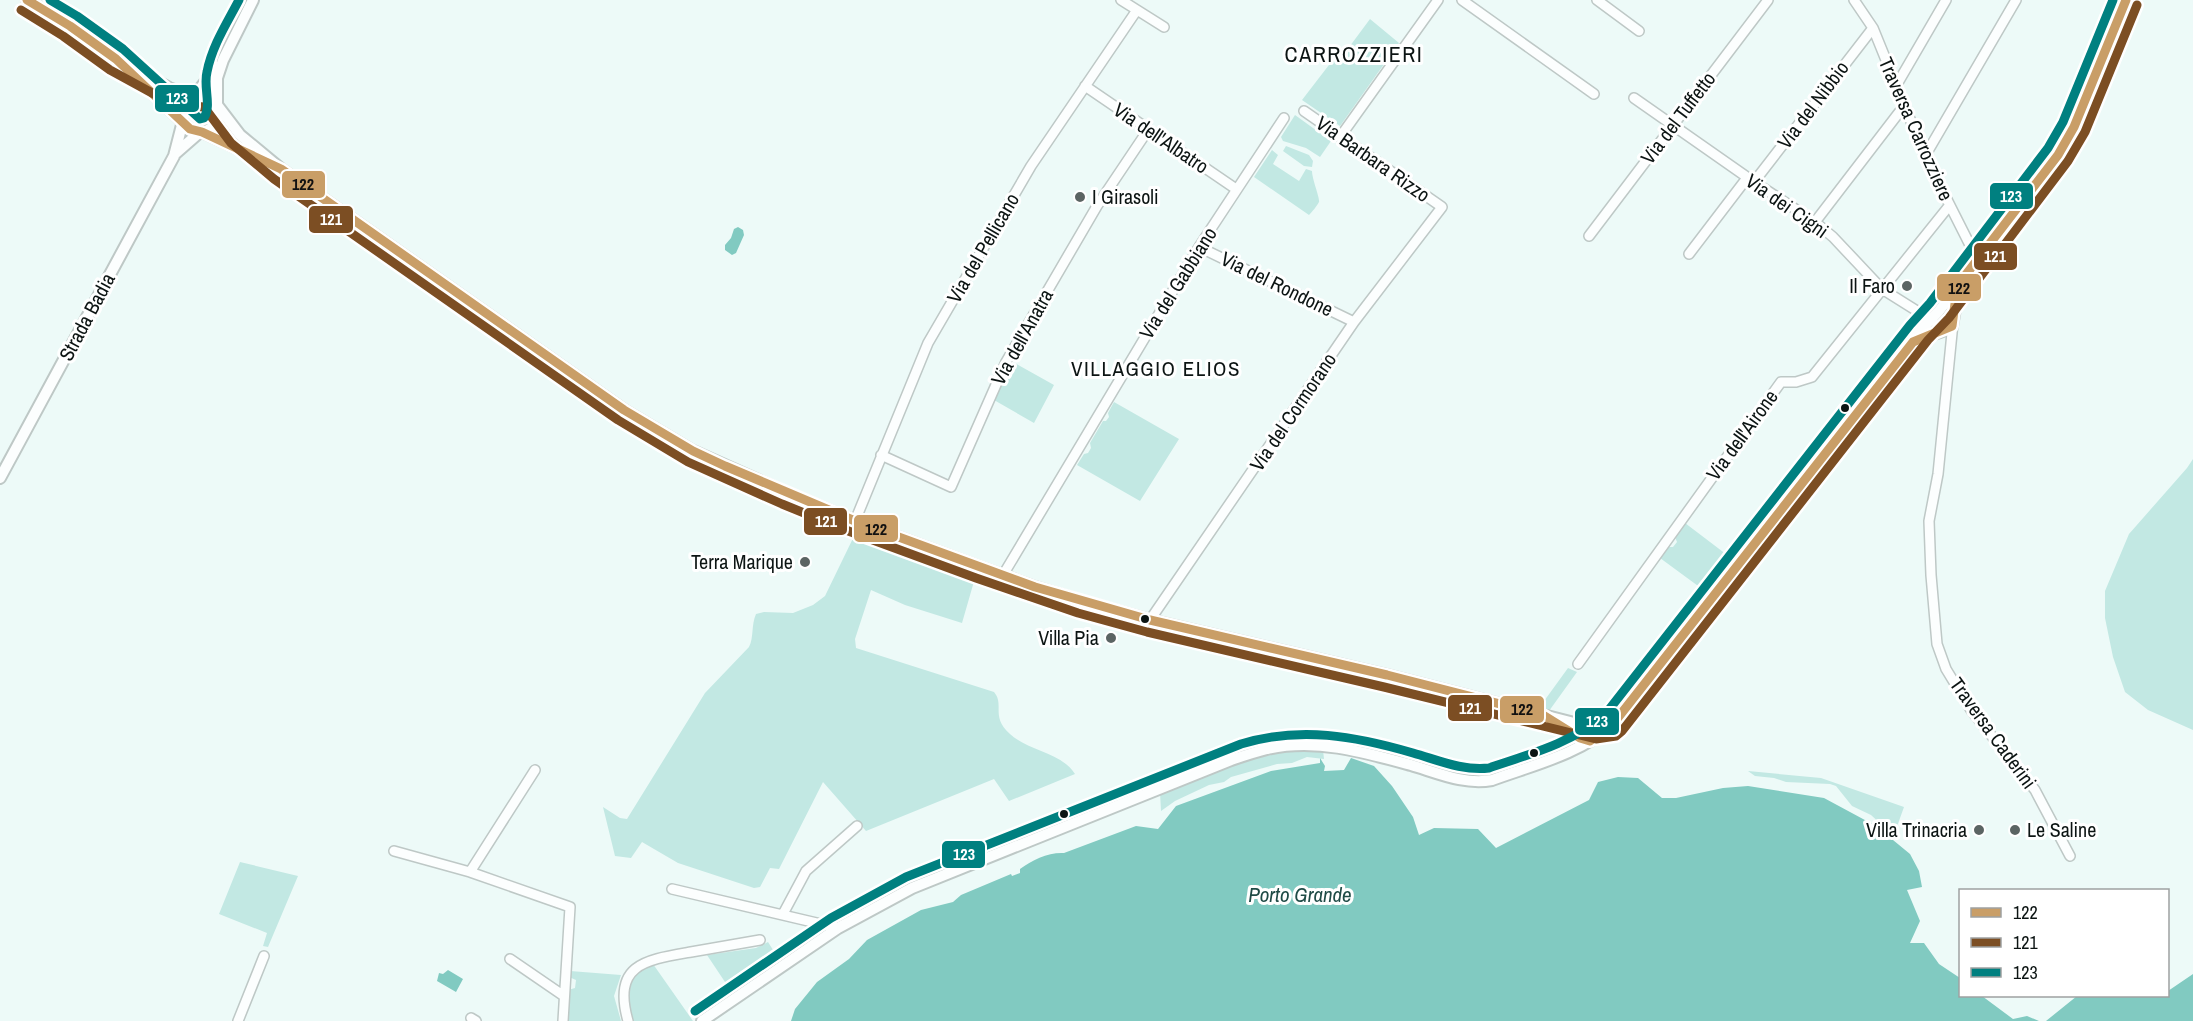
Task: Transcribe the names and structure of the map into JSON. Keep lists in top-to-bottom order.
{
  "streets": {
    "street": [
      "Via del Nibbio",
      "Via del Tuffetto",
      "Traversa Carrozziere",
      "Via dell'Albatro",
      "Via Barbara Rizzo",
      "Via dei Cigni",
      "Via del Pellicano",
      "Via del Gabbiano",
      "Via del Rondone",
      "Strada Badia",
      "Via dell'Anatra",
      "Via del Cormorano",
      "Via dell'Airone",
      "Traversa Caderini"
    ]
  },
  "crossings": [
    ["Via del Nibbio", "Traversa Carrozziere"],
    ["Via del Nibbio", "Via dei Cigni"],
    ["Via del Tuffetto", "Via dei Cigni"],
    ["Traversa Carrozziere", "Via dell'Airone"],
    ["Via dell'Albatro", "Via del Pellicano"],
    ["Via dell'Albatro", "Via del Gabbiano"],
    ["Via dell'Albatro", "Via dell'Anatra"],
    ["Via Barbara Rizzo", "Via del Cormorano"],
    ["Via dei Cigni", "Via dell'Airone"],
    ["Via dei Cigni", "Traversa Caderini"],
    ["Via del Pellicano", "Via dell'Anatra"],
    ["Via del Gabbiano", "Via del Rondone"],
    ["Via del Rondone", "Via del Cormorano"]
  ],
  "districts": ["CARROZZIERI", "VILLAGGIO ELIOS"],
  "water": ["Porto Grande"],
  "places": [
    "I Girasoli",
    "Il Faro",
    "Terra Marique",
    "Villa Pia",
    "Villa Trinacria",
    "Le Saline"
  ],
  "lines": ["transit line 122", "transit line 123", "transit line 121"],
  "legend": ["122", "121", "123"]
}
